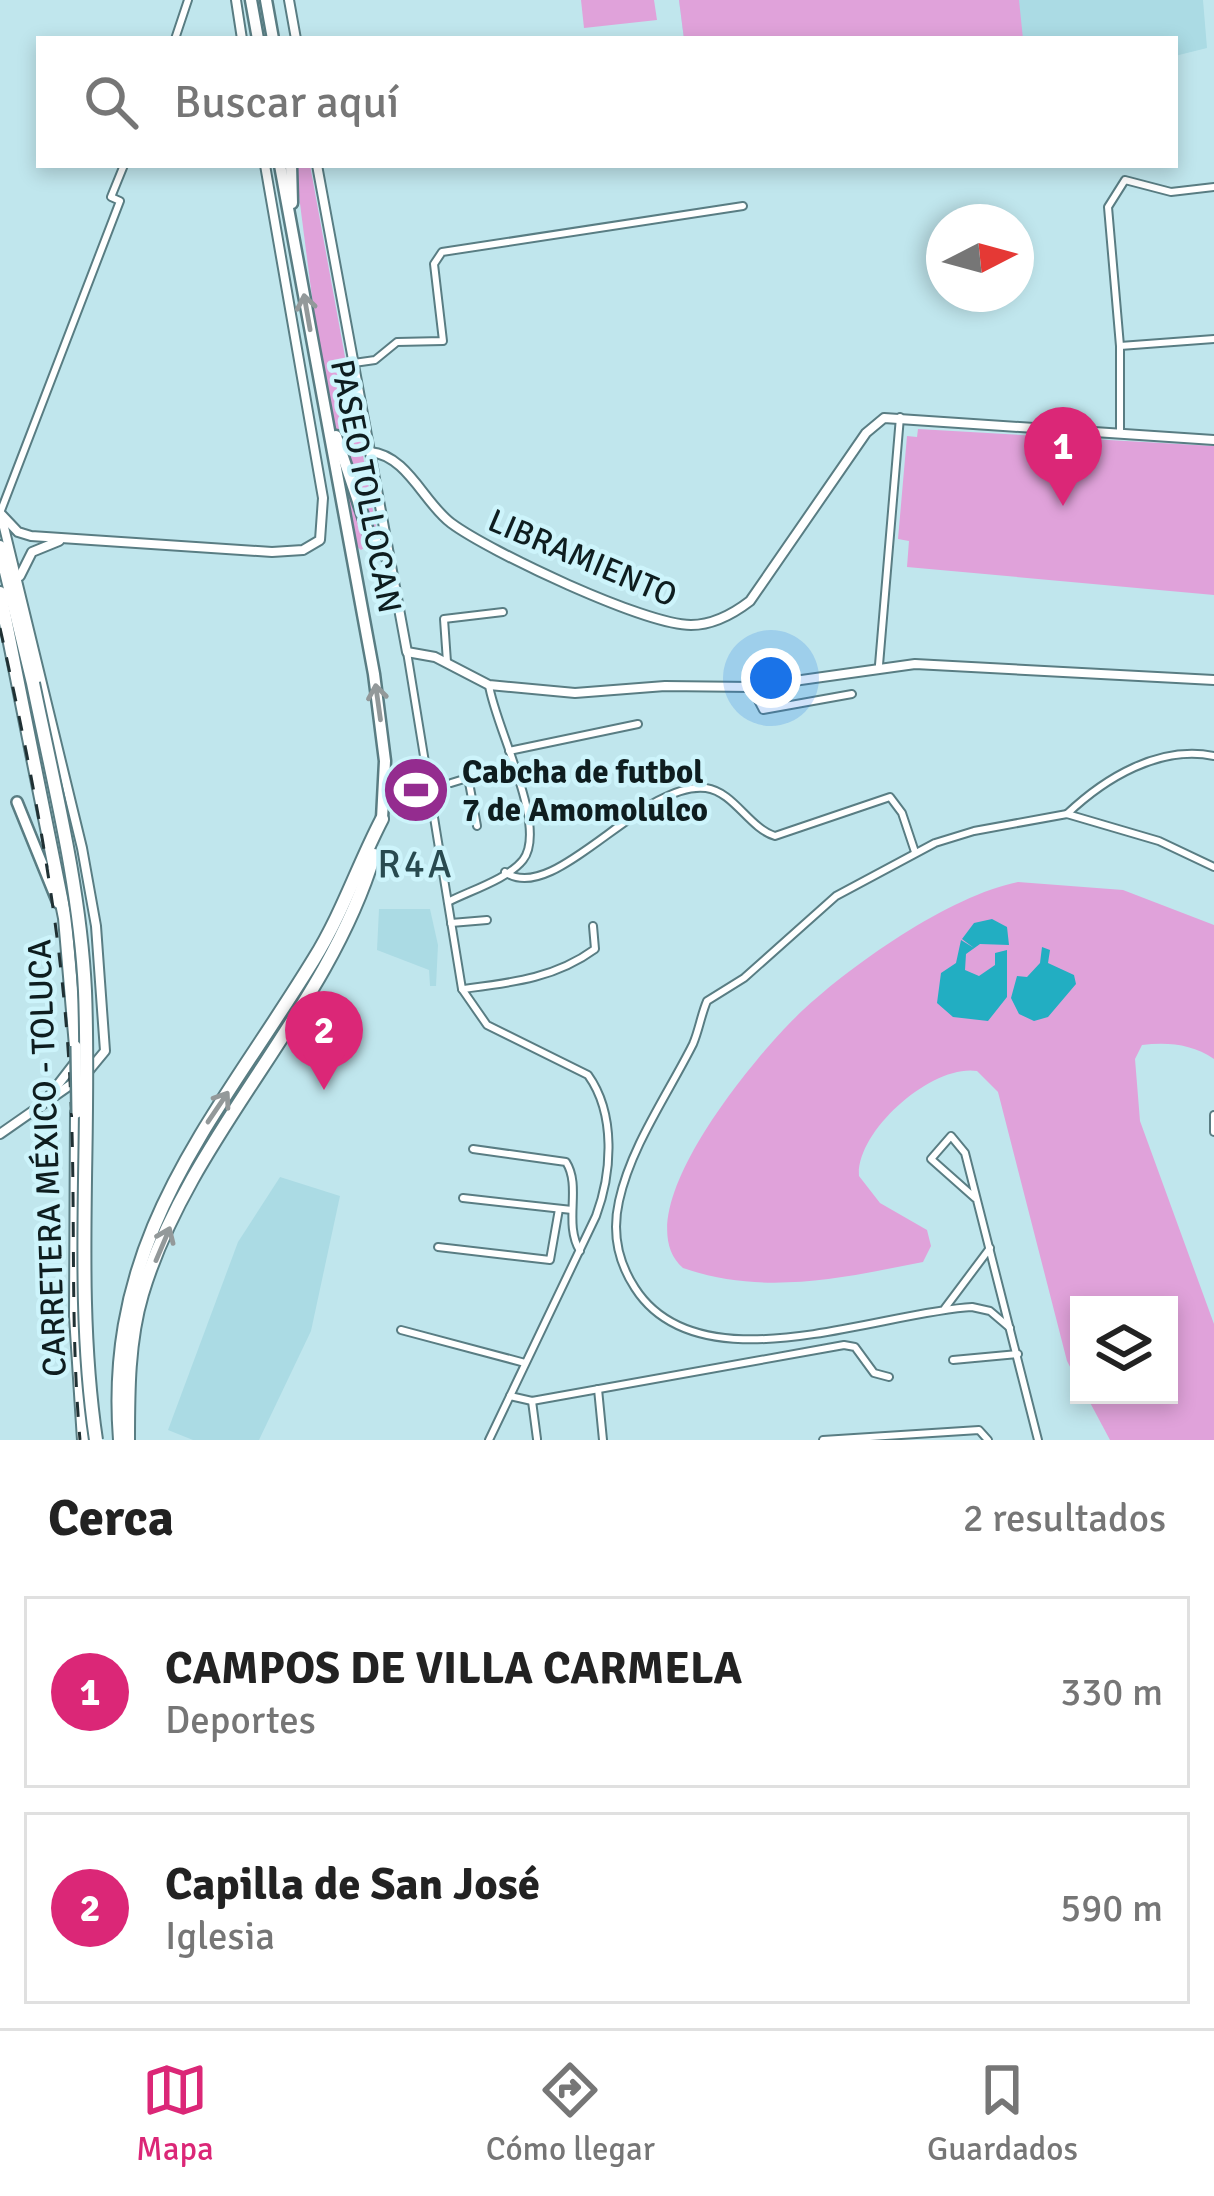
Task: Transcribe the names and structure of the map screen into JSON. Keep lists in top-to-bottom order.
{
  "streets": {
    "highway": ["PASEO TOLLOCAN", "CARRETERA MÉXICO - TOLUCA"],
    "main road": ["LIBRAMIENTO"]
  },
  "districts": ["R4A"],
  "places": {
    "sports": ["Cabcha de futbol 7 de Amomolulco"]
  },
  "north": "right",
  "page": {
    "search": "Buscar aquí",
    "pins": ["1", "2"],
    "heading": ["Cerca", "2 resultados"],
    "list": [
      {
        "mark": "1",
        "name": "CAMPOS DE VILLA CARMELA",
        "note": "Deportes",
        "value": "330 m"
      },
      {
        "mark": "2",
        "name": "Capilla de San José",
        "note": "Iglesia",
        "value": "590 m"
      }
    ],
    "nav": ["Mapa", "Cómo llegar", "Guardados"]
  }
}
